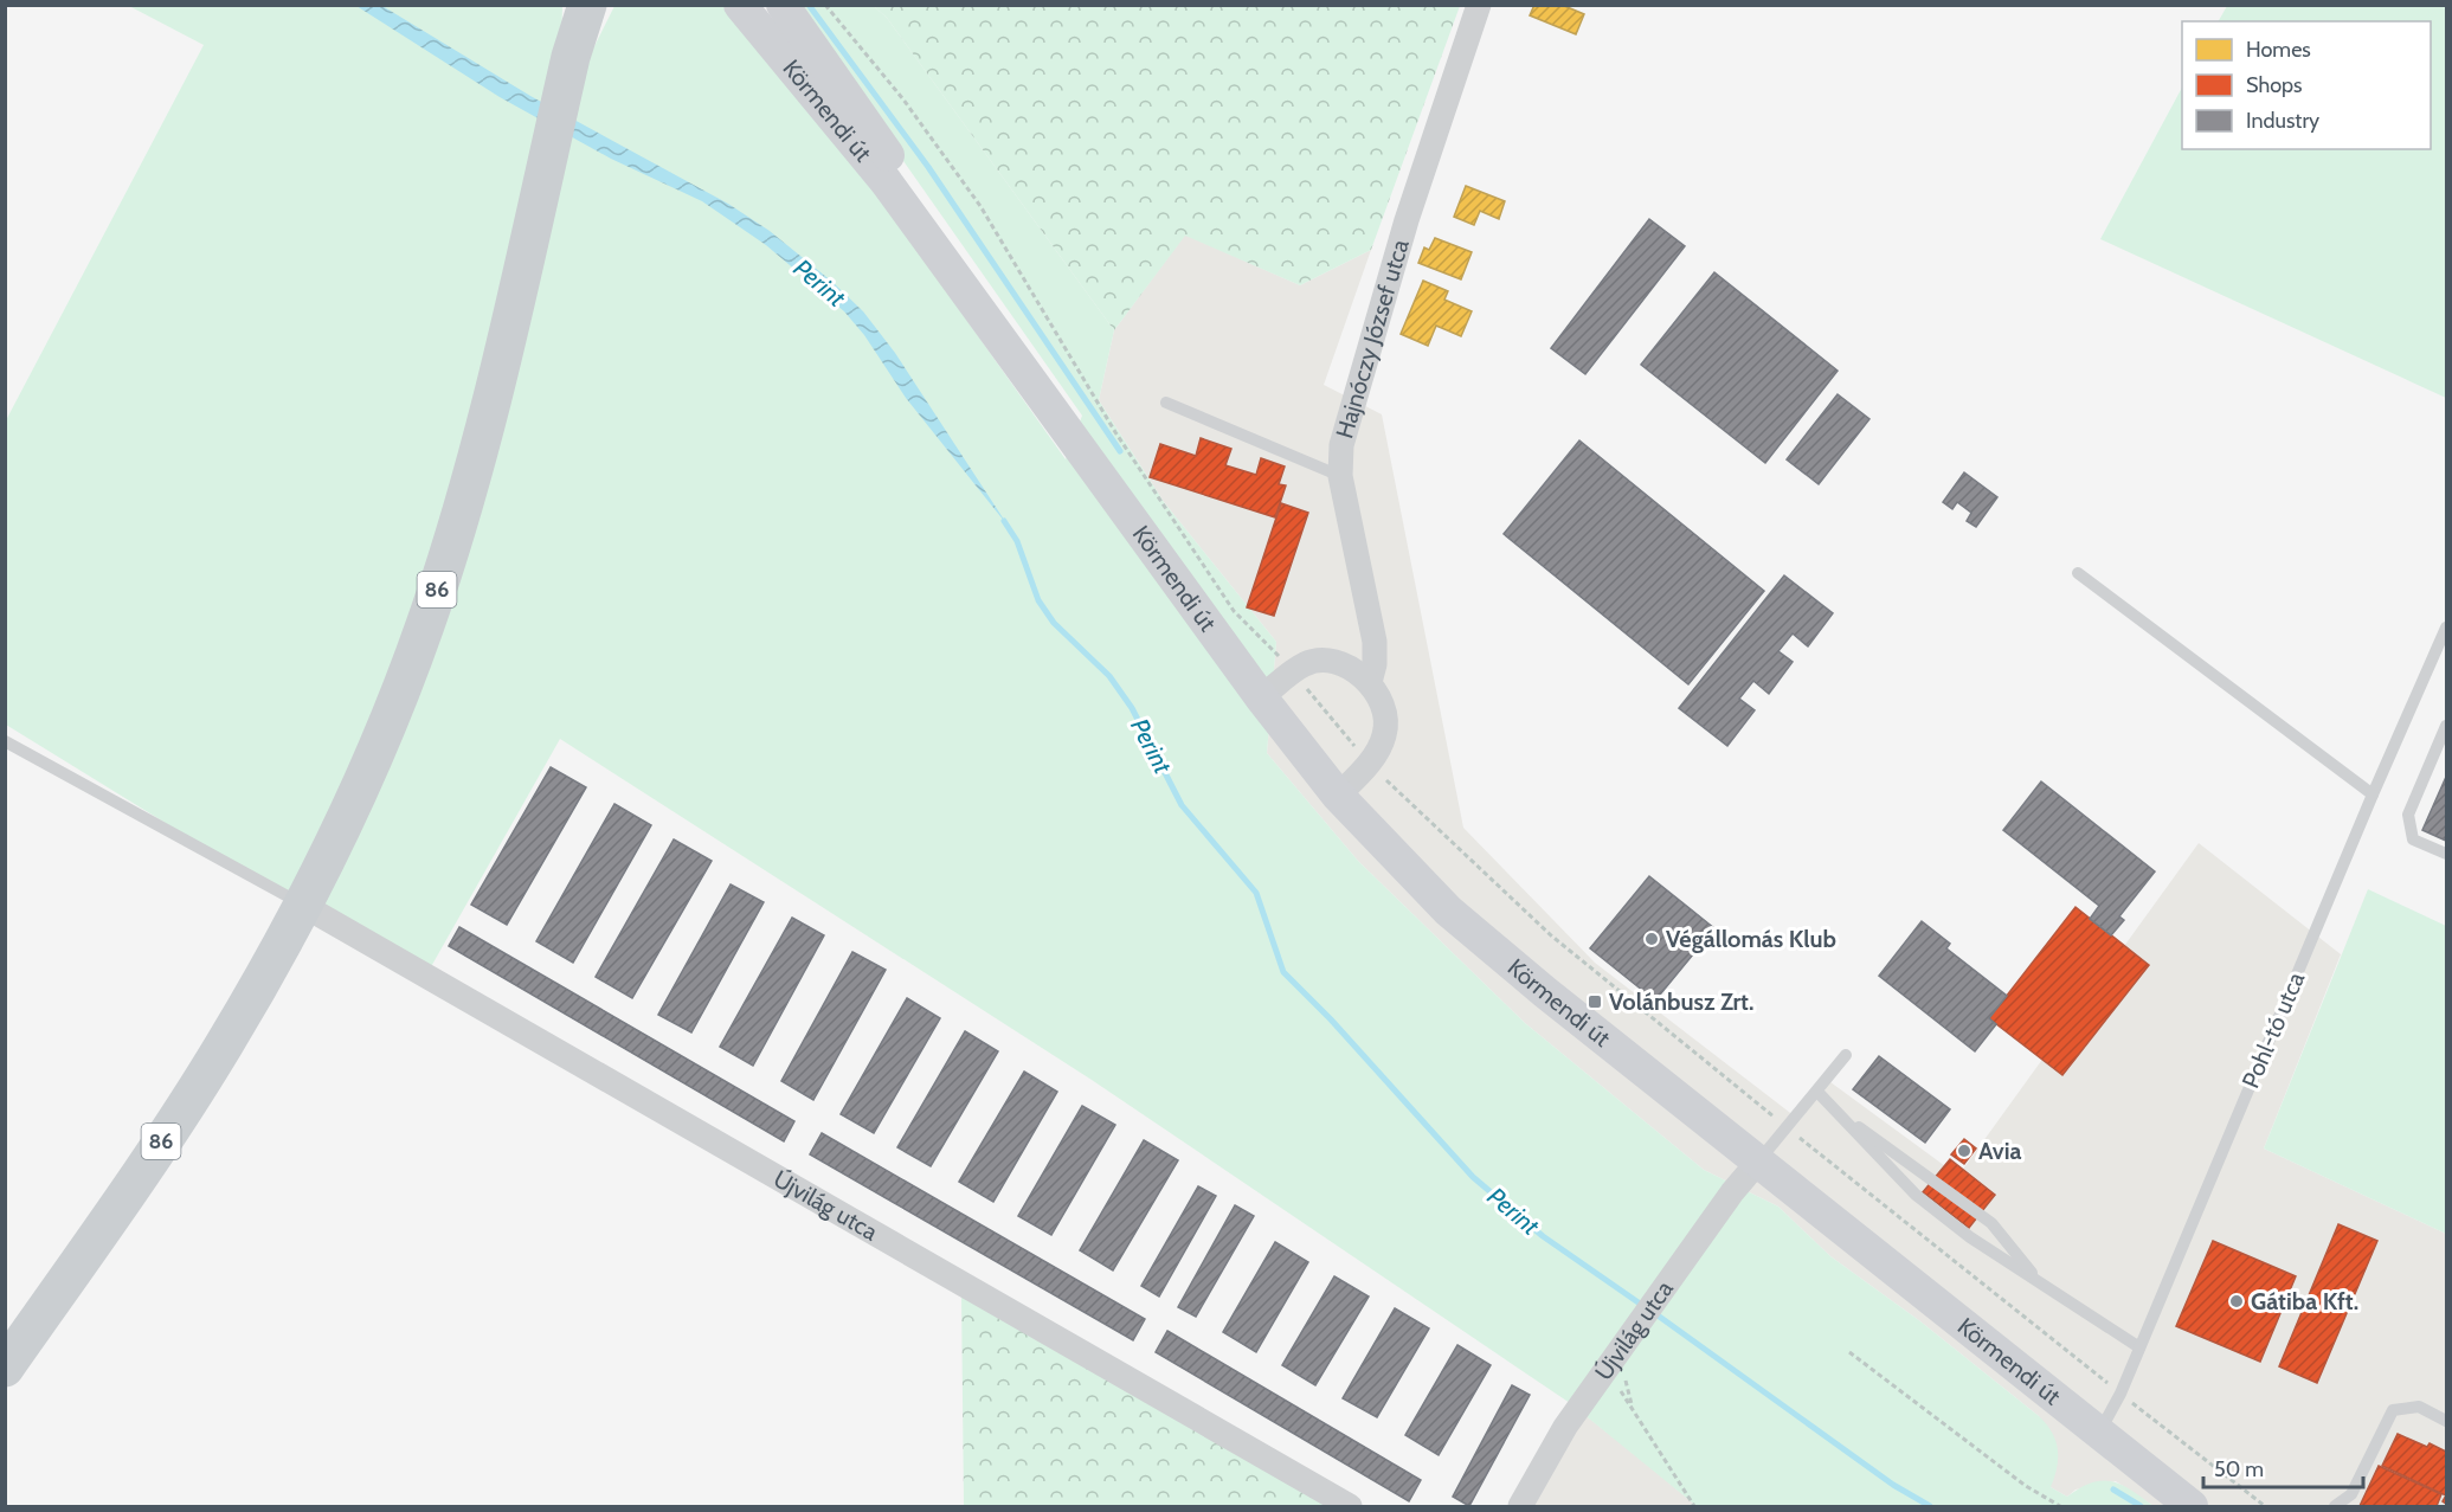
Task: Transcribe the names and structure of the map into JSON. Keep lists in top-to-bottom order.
{
  "streets": {
    "main road": ["86"],
    "street": ["Körmendi út", "Hajnóczy József utca", "Újvilág utca"],
    "lane": ["Pohl-tó utca"]
  },
  "crossings": [
    ["Körmendi út", "Pohl-tó utca"],
    ["Körmendi út", "Újvilág utca"],
    ["86", "Újvilág utca"]
  ],
  "water": ["Perint"],
  "places": {
    "other": ["Végállomás Klub", "Avia", "Gátiba Kft."],
    "transit": ["Volánbusz Zrt."]
  },
  "legend": ["Homes", "Shops", "Industry"],
  "scale_bar": "50 m"
}
